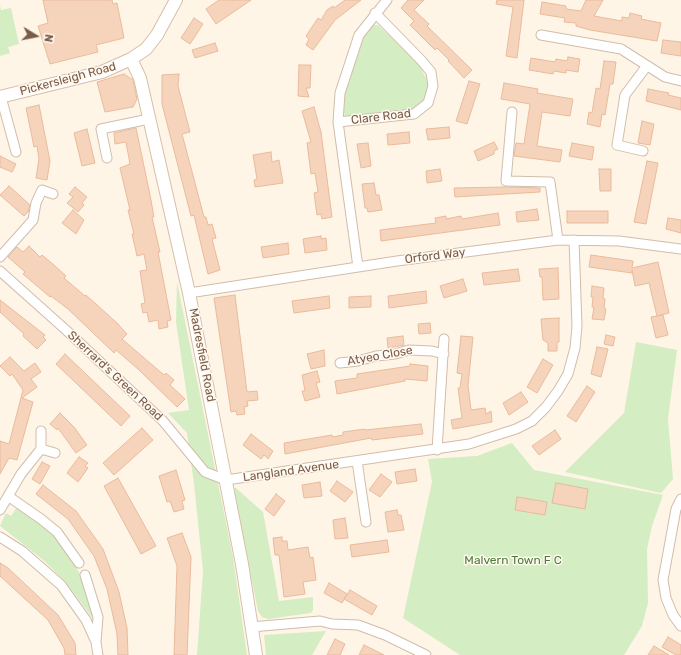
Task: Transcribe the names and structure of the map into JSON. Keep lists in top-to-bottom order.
{
  "streets": {
    "street": [
      "Pickersleigh Road",
      "Clare Road",
      "Orford Way",
      "Madresfield Road",
      "Atyeo Close",
      "Sherrard's Green Road",
      "Langland Avenue"
    ]
  },
  "crossings": [
    ["Pickersleigh Road", "Madresfield Road"],
    ["Clare Road", "Orford Way"],
    ["Orford Way", "Madresfield Road"],
    ["Orford Way", "Langland Avenue"],
    ["Madresfield Road", "Sherrard's Green Road"],
    ["Madresfield Road", "Langland Avenue"],
    ["Sherrard's Green Road", "Langland Avenue"]
  ],
  "parks": ["Malvern Town F C"],
  "north": "right"
}
